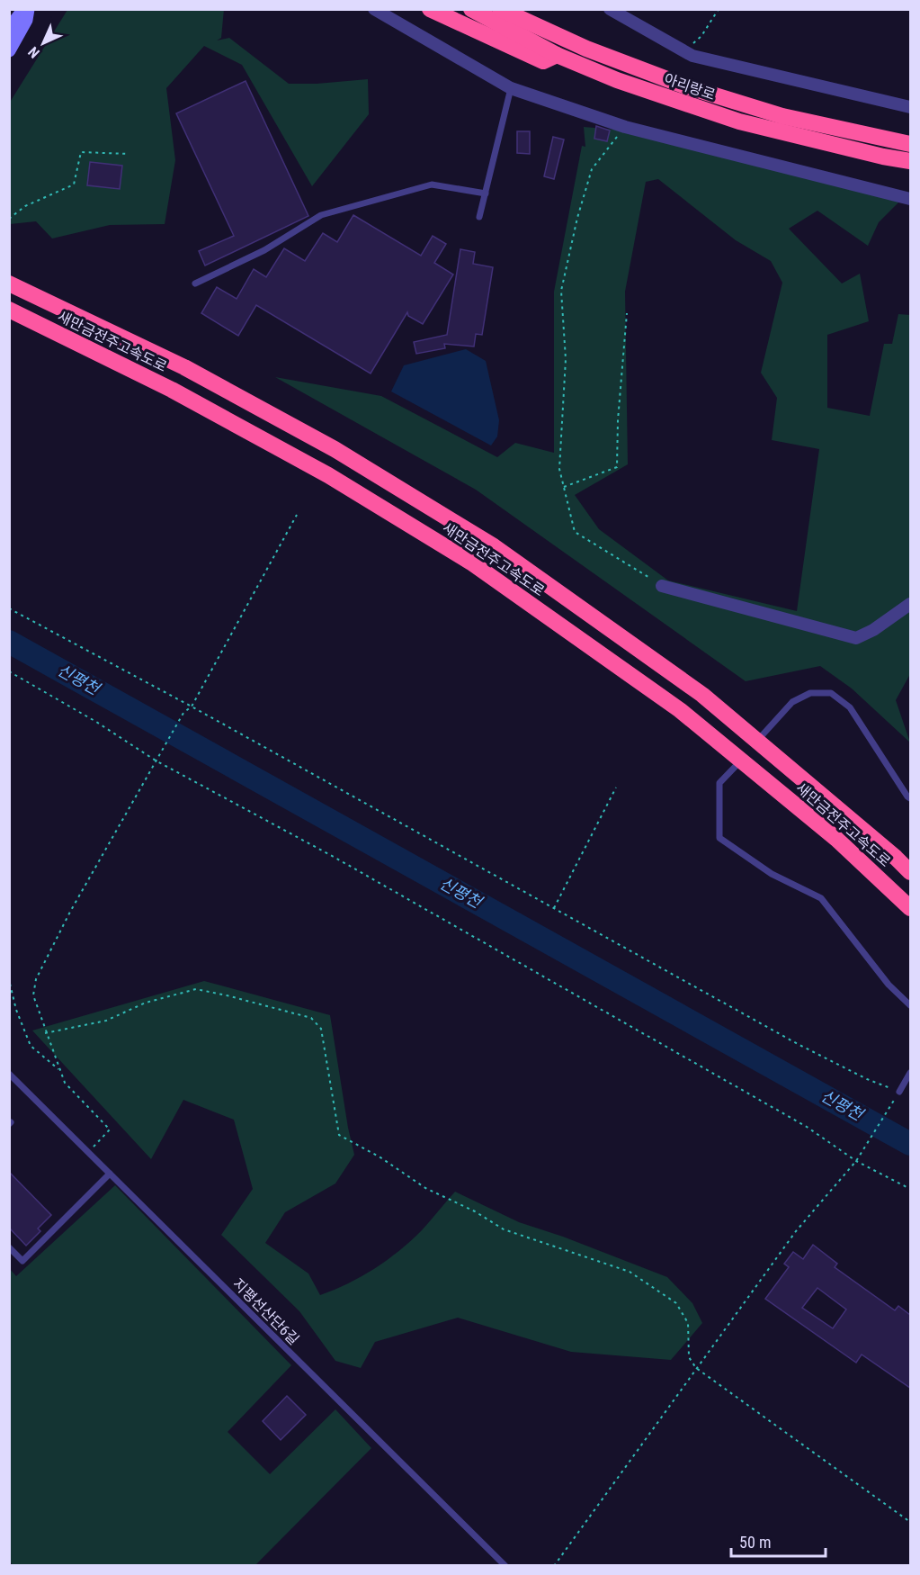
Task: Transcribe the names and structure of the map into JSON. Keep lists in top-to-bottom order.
{
  "streets": {
    "highway": ["아리랑로", "새만금전주고속도로"],
    "lane": ["지평선산단6길"]
  },
  "water": ["신평천"],
  "scale_bar": "50 m",
  "north": "bottom left"
}
